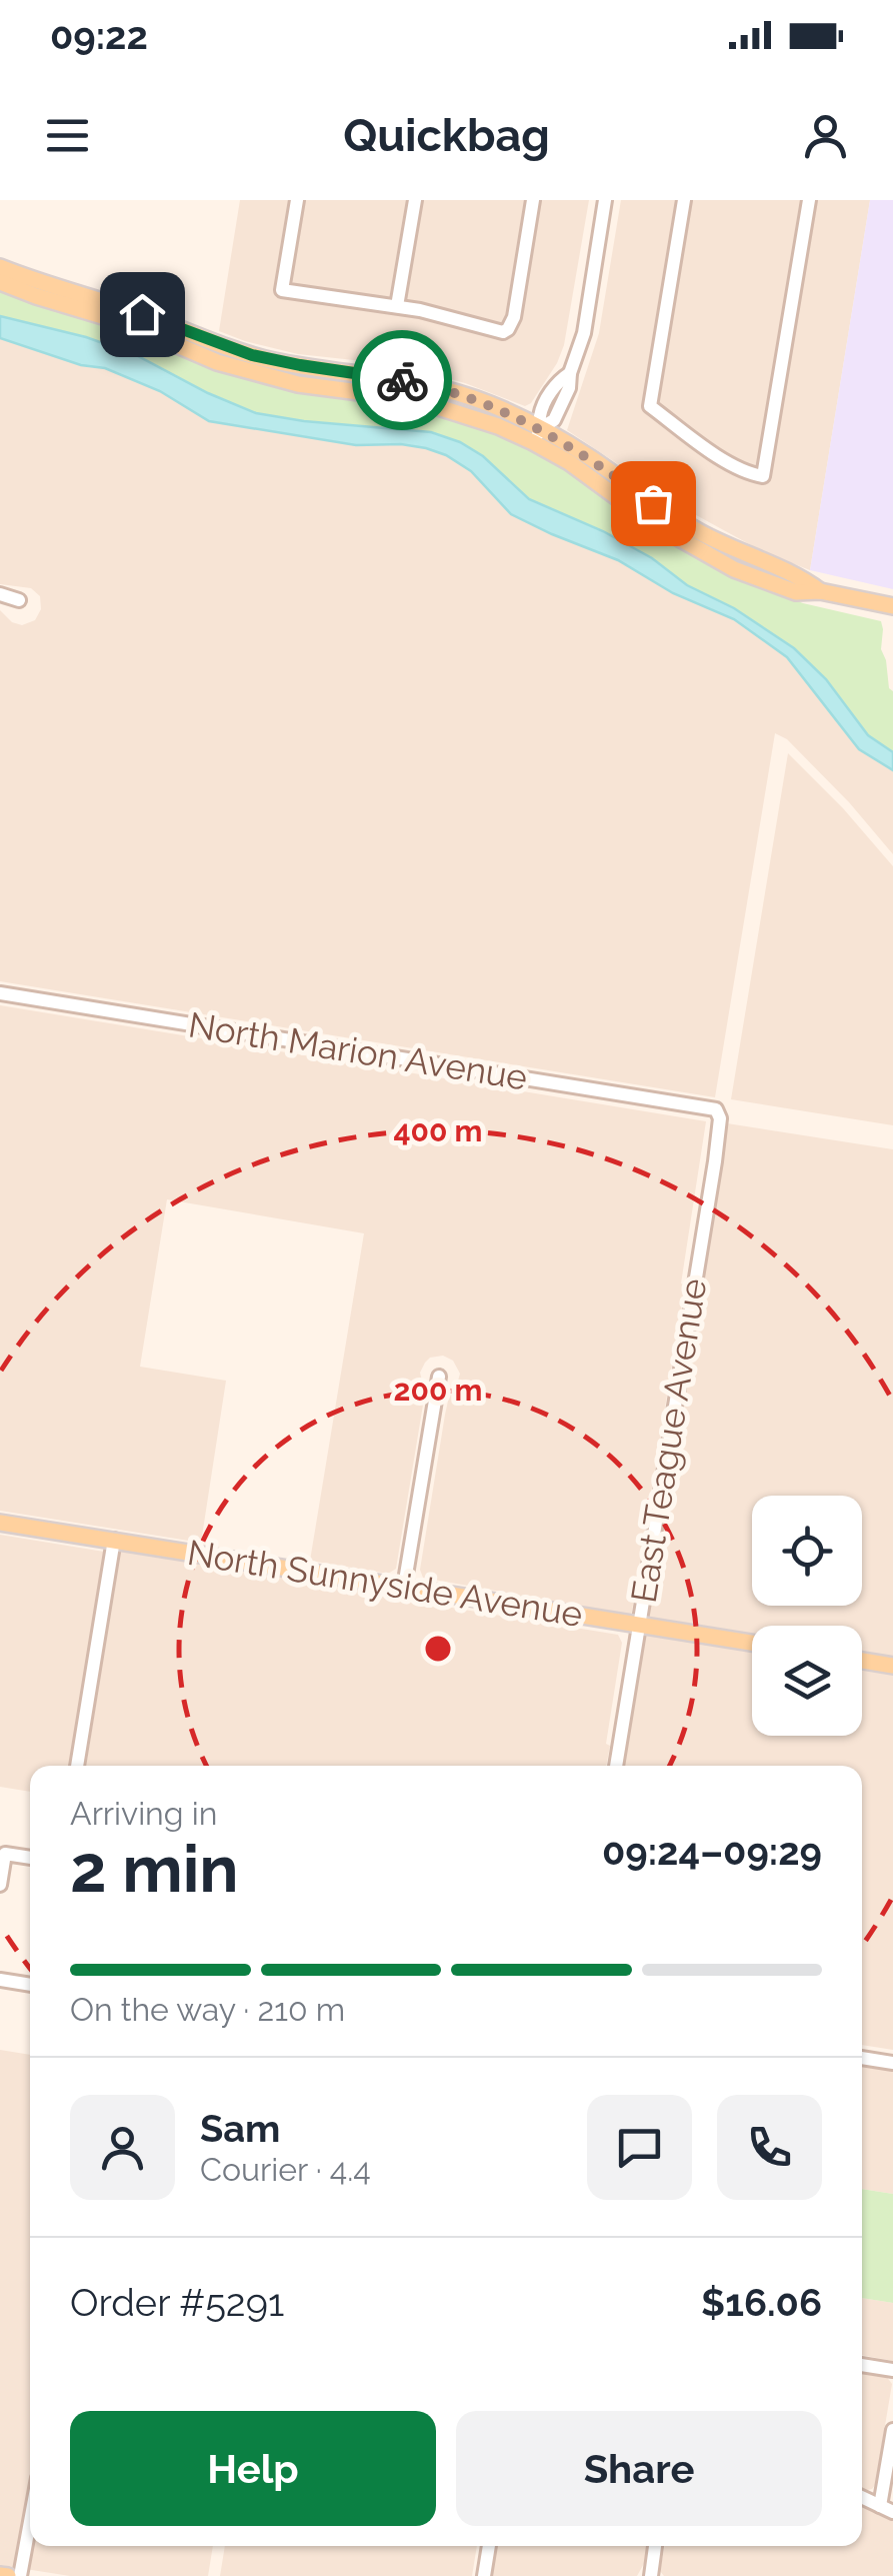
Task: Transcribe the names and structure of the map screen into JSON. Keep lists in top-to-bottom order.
{
  "streets": {
    "main road": ["North Sunnyside Avenue"],
    "street": ["North Marion Avenue", "East Teague Avenue"]
  },
  "crossings": [
    ["North Marion Avenue", "East Teague Avenue"],
    ["East Teague Avenue", "North Sunnyside Avenue"]
  ],
  "page": {
    "status": "09:22",
    "header": "Quickbag",
    "heading": ["2 min", "Arriving in", "09:24–09:29"],
    "panel": [
      "Sam",
      "Courier · 4.4",
      "Order #5291",
      "$16.06"
    ],
    "bar": "On the way · 210 m",
    "buttons": ["Help", "Share"]
  },
  "rings": ["400 m", "200 m"]
}
